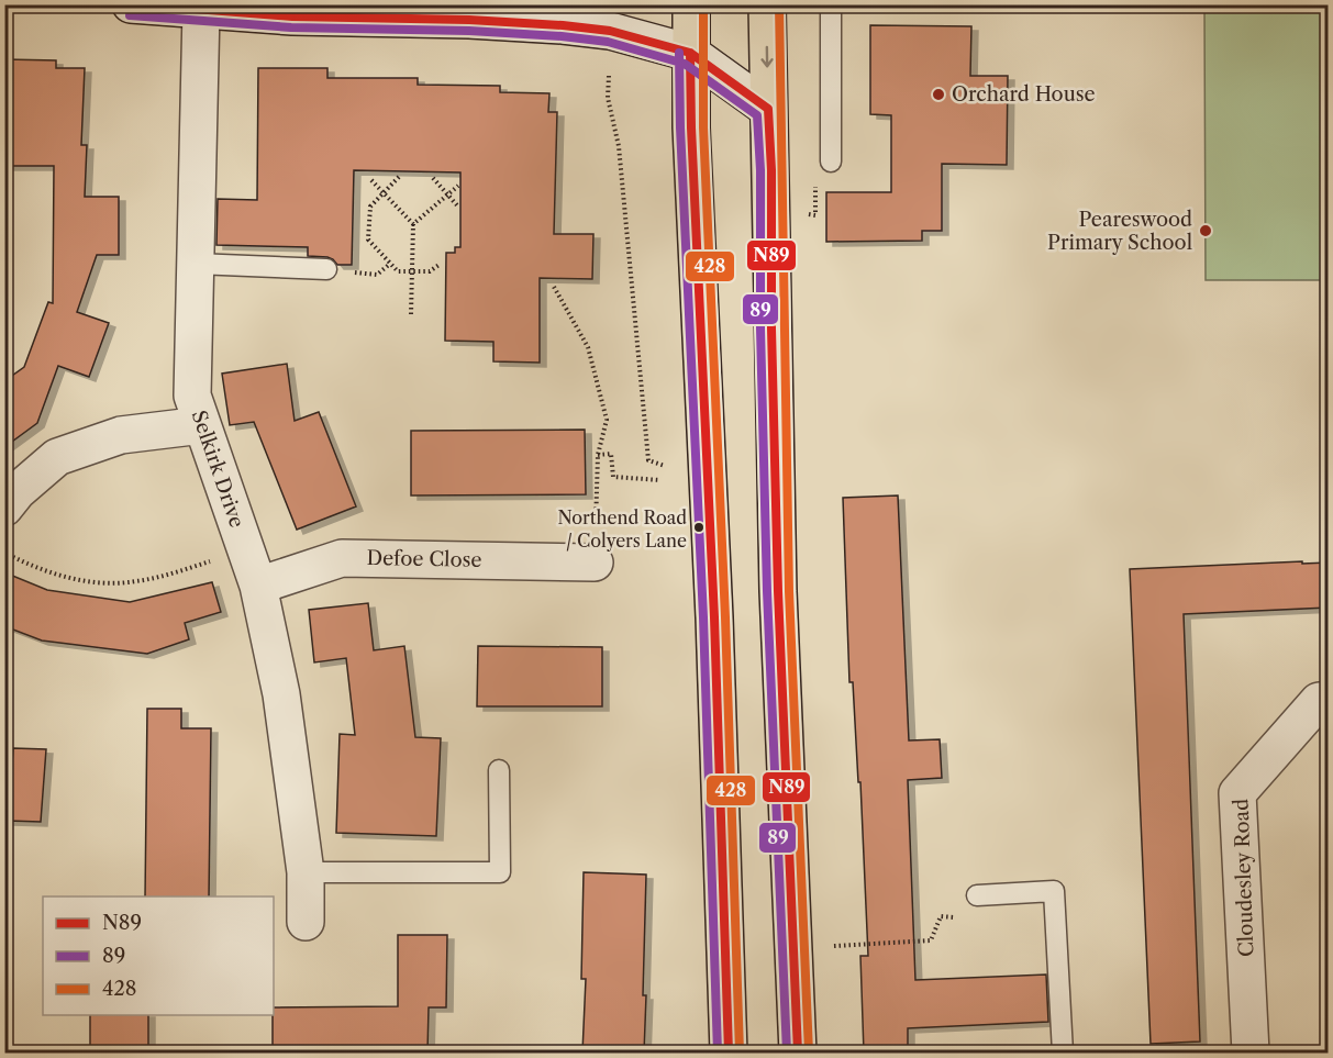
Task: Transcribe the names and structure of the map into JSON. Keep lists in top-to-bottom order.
{
  "streets": {
    "street": ["Selkirk Drive", "Defoe Close", "Cloudesley Road"]
  },
  "crossings": [
    ["Selkirk Drive", "Defoe Close"]
  ],
  "places": ["Orchard House", "Peareswood Primary School", "Northend Road / Colyers Lane"],
  "lines": ["transit line N89", "transit line 428", "transit line 89"],
  "legend": ["N89", "89", "428"]
}
